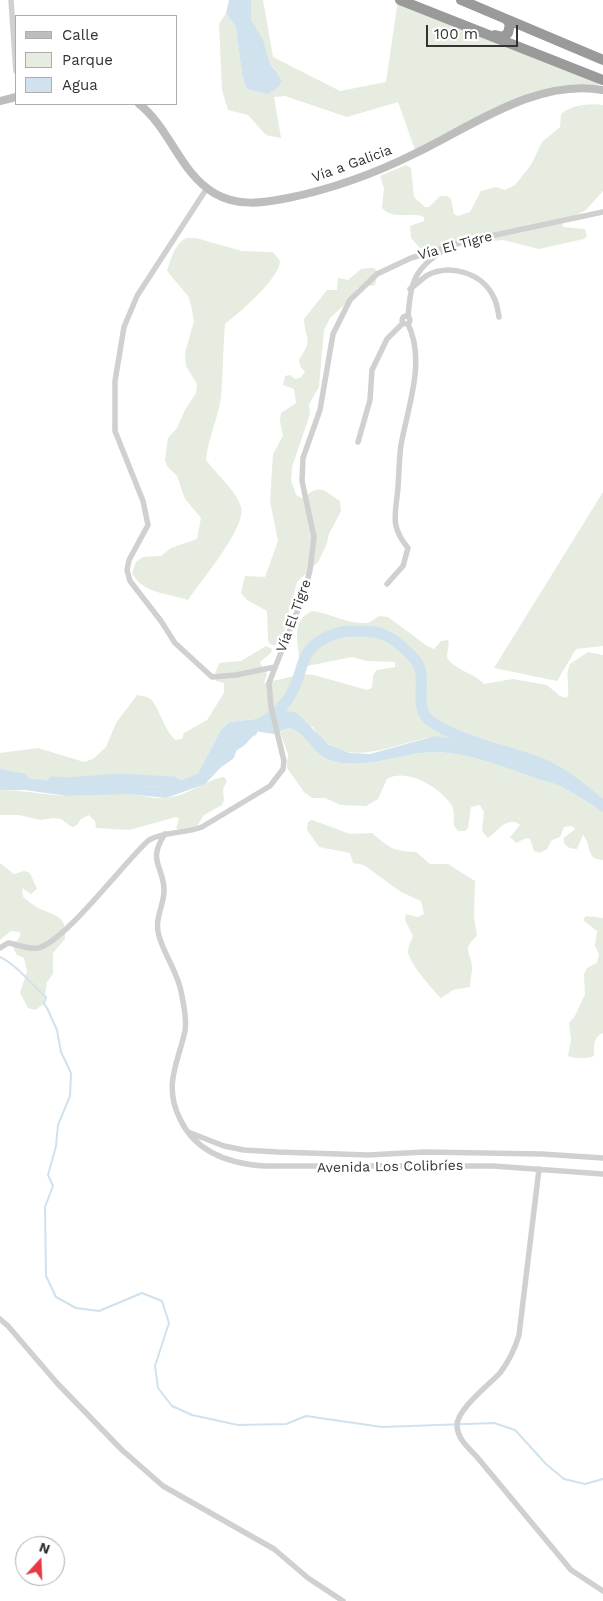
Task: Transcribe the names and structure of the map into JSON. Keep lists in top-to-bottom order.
{
  "streets": {
    "street": ["Vía a Galicia", "Vía El Tigre", "Avenida Los Colibríes"]
  },
  "crossings": [
    ["Vía El Tigre", "Avenida Los Colibríes"]
  ],
  "legend": ["Calle", "Parque", "Agua"],
  "scale_bar": "100 m",
  "north": "top"
}
